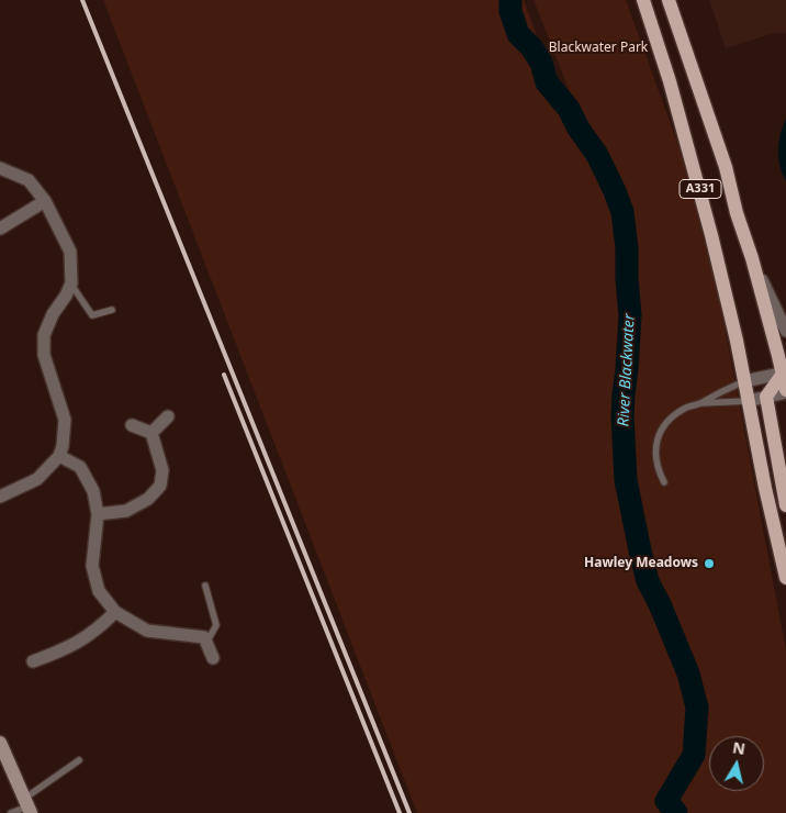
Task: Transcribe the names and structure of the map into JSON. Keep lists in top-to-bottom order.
{
  "streets": {
    "main road": ["A331"]
  },
  "water": ["River Blackwater"],
  "parks": ["Blackwater Park"],
  "places": ["Hawley Meadows"],
  "north": "top"
}
